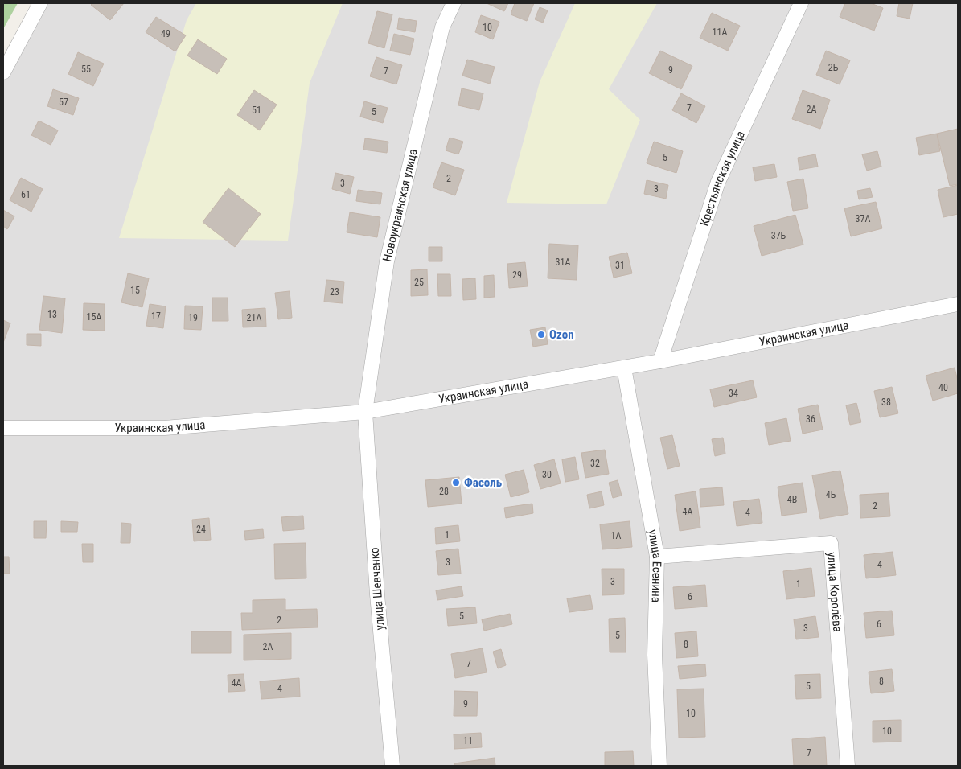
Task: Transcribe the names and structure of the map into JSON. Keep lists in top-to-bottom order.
{
  "streets": {
    "street": [
      "Крестьянская улица",
      "Новоукраинская улица",
      "Украинская улица",
      "улица Есенина",
      "улица Шевченко",
      "улица Королёва"
    ]
  },
  "crossings": [
    ["Крестьянская улица", "Украинская улица"],
    ["Новоукраинская улица", "Украинская улица"],
    ["Новоукраинская улица", "улица Шевченко"],
    ["Украинская улица", "улица Есенина"],
    ["Украинская улица", "улица Шевченко"],
    ["улица Есенина", "улица Королёва"]
  ],
  "places": ["Ozon", "Фасоль"],
  "house_numbers": [
    "10",
    "11А",
    "49",
    "2Б",
    "55",
    "9",
    "7",
    "57",
    "7",
    "2А",
    "51",
    "5",
    "5",
    "2",
    "3",
    "3",
    "61",
    "37А",
    "37Б",
    "31А",
    "31",
    "29",
    "25",
    "15",
    "23",
    "13",
    "17",
    "15А",
    "19",
    "21А",
    "40",
    "34",
    "38",
    "36",
    "32",
    "30",
    "28",
    "4Б",
    "4В",
    "2",
    "4А",
    "4",
    "24",
    "1",
    "1А",
    "3",
    "4",
    "3",
    "1",
    "6",
    "5",
    "2",
    "6",
    "3",
    "5",
    "8",
    "2А",
    "7",
    "8",
    "4А",
    "5",
    "4",
    "9",
    "10",
    "10",
    "11",
    "7"
  ]
}
